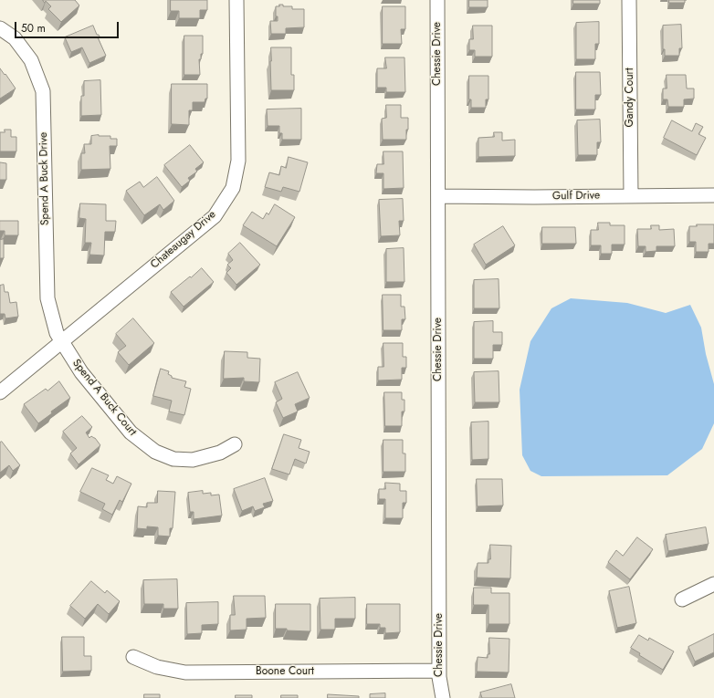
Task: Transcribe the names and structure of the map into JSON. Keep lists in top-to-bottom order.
{
  "streets": {
    "street": [
      "Chessie Drive",
      "Gandy Court",
      "Spend A Buck Drive",
      "Gulf Drive",
      "Chateaugay Drive",
      "Spend A Buck Court",
      "Boone Court"
    ]
  },
  "crossings": [
    ["Chessie Drive", "Gulf Drive"],
    ["Chessie Drive", "Boone Court"],
    ["Gandy Court", "Gulf Drive"],
    ["Spend A Buck Drive", "Chateaugay Drive"],
    ["Spend A Buck Drive", "Spend A Buck Court"],
    ["Chateaugay Drive", "Spend A Buck Court"]
  ],
  "scale_bar": "50 m"
}
